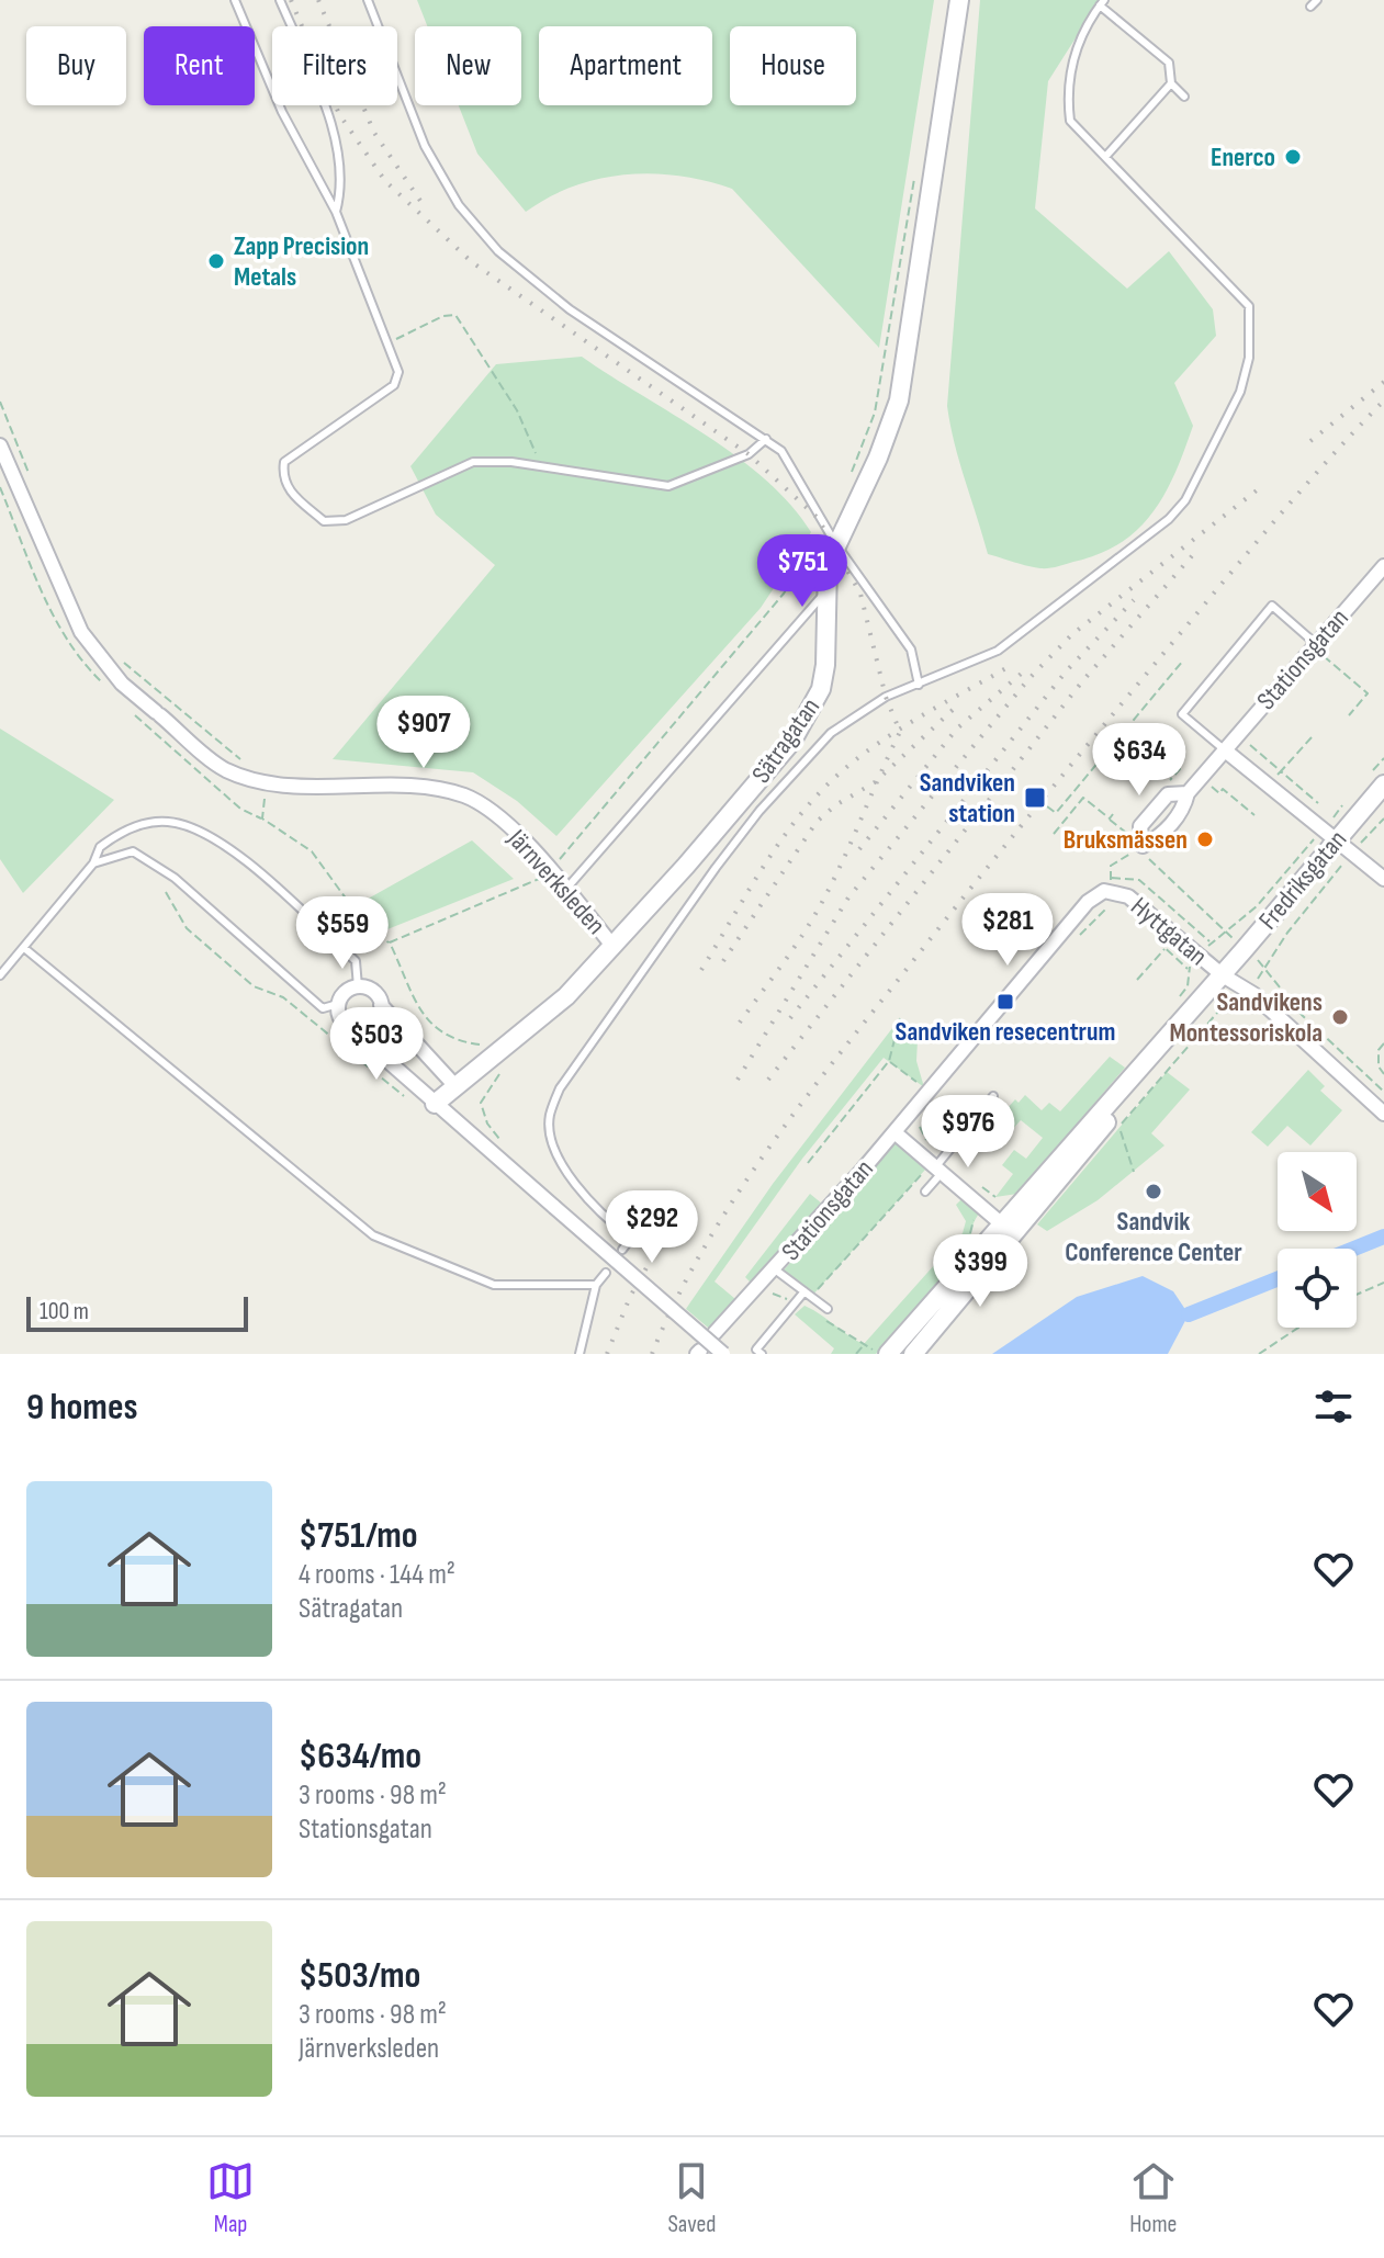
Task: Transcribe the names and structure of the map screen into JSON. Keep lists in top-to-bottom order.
{
  "streets": {
    "street": [
      "Stationsgatan",
      "Sätragatan",
      "Fredriksgatan",
      "Järnverksleden",
      "Hyttgatan"
    ]
  },
  "crossings": [
    ["Stationsgatan", "Hyttgatan"],
    ["Sätragatan", "Järnverksleden"],
    ["Fredriksgatan", "Hyttgatan"]
  ],
  "places": {
    "other": [
      "Enerco",
      "Zapp Precision Metals",
      "Bruksmässen",
      "Sandvikens Montessoriskola",
      "Sandvik Conference Center"
    ],
    "transit": ["Sandviken station", "Sandviken resecentrum"]
  },
  "scale_bar": "100 m",
  "north": "bottom right",
  "page": {
    "chip": [
      "Buy",
      "Rent",
      "Filters",
      "New",
      "Apartment",
      "House"
    ],
    "price": [
      "$751",
      "$907",
      "$634",
      "$281",
      "$559",
      "$503",
      "$976",
      "$292",
      "$399"
    ],
    "scale": "100 m",
    "heading": "9 homes",
    "list": [
      {
        "name": "$751/mo",
        "note": "4 rooms · 144 m² · Sätragatan"
      },
      {
        "name": "$634/mo",
        "note": "3 rooms · 98 m² · Stationsgatan"
      },
      {
        "name": "$503/mo",
        "note": "3 rooms · 98 m² · Järnverksleden"
      }
    ],
    "tabs": ["Map", "Saved", "Home"]
  }
}
